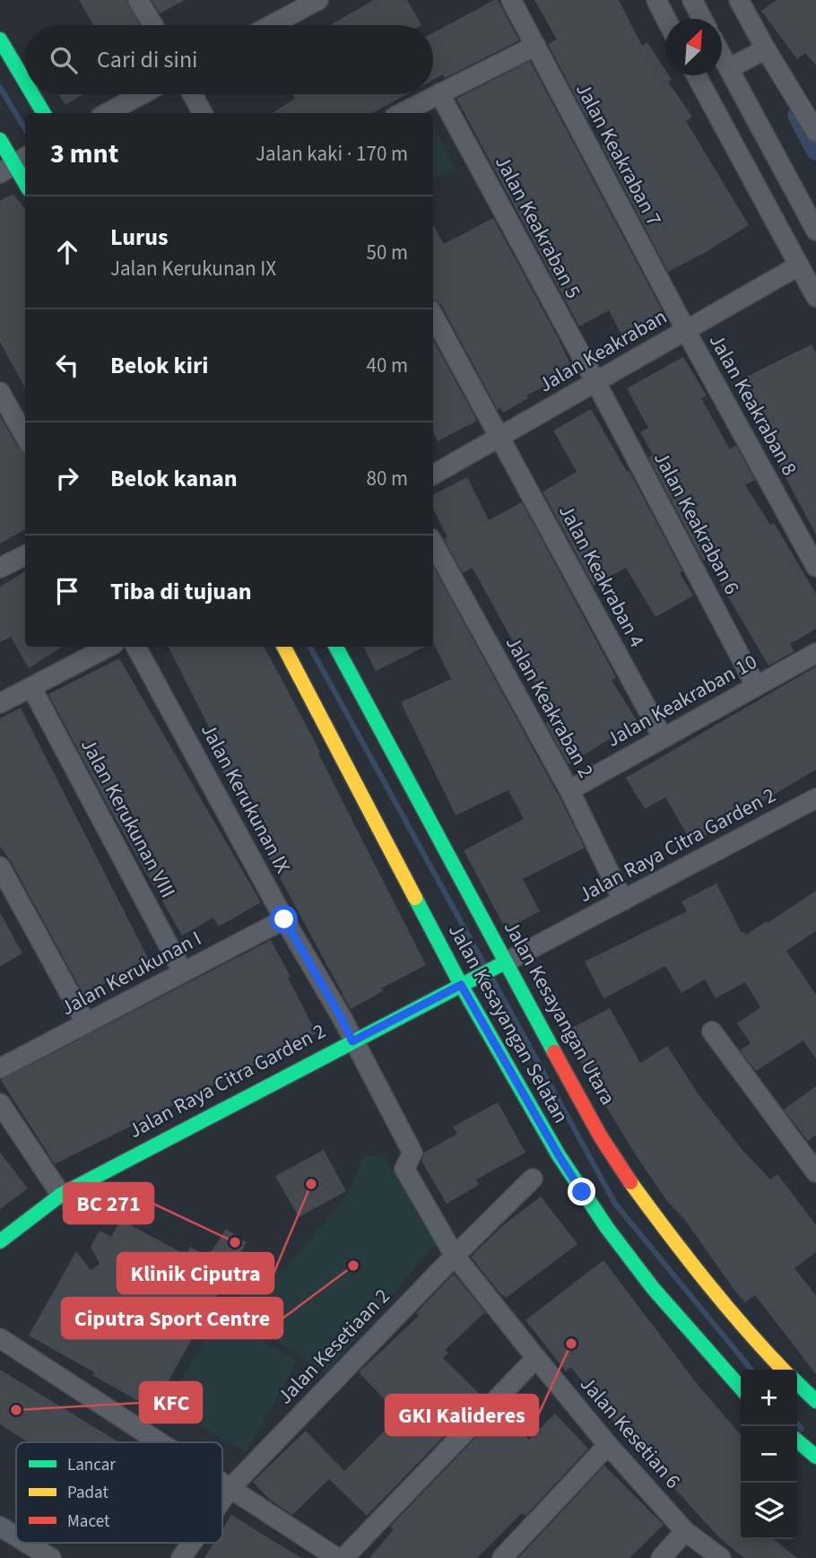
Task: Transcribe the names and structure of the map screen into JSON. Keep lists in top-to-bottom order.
{
  "streets": {
    "street": [
      "Jalan Keakraban 7",
      "Jalan Keakraban 5",
      "Jalan Keakraban",
      "Jalan Keakraban 8",
      "Jalan Keakraban 6",
      "Jalan Keakraban 4",
      "Jalan Keakraban 10",
      "Jalan Keakraban 2",
      "Jalan Kerukunan IX",
      "Jalan Kerukunan VIII",
      "Jalan Raya Citra Garden 2",
      "Jalan Kerukunan I",
      "Jalan Kesayangan Utara",
      "Jalan Kesayangan Selatan",
      "Jalan Kesetiaan 2",
      "Jalan Kesetian 6"
    ]
  },
  "crossings": [
    ["Jalan Keakraban 7", "Jalan Keakraban"],
    ["Jalan Keakraban 7", "Jalan Keakraban 8"],
    ["Jalan Keakraban 5", "Jalan Keakraban"],
    ["Jalan Keakraban 5", "Jalan Keakraban 6"],
    ["Jalan Keakraban", "Jalan Keakraban 8"],
    ["Jalan Keakraban", "Jalan Keakraban 6"],
    ["Jalan Keakraban", "Jalan Keakraban 4"],
    ["Jalan Keakraban 6", "Jalan Keakraban 10"],
    ["Jalan Keakraban 4", "Jalan Keakraban 10"],
    ["Jalan Keakraban 10", "Jalan Keakraban 2"],
    ["Jalan Keakraban 2", "Jalan Raya Citra Garden 2"],
    ["Jalan Kerukunan IX", "Jalan Raya Citra Garden 2"],
    ["Jalan Kerukunan IX", "Jalan Kerukunan I"],
    ["Jalan Kerukunan IX", "Jalan Kesetian 6"],
    ["Jalan Kerukunan VIII", "Jalan Kerukunan I"],
    ["Jalan Raya Citra Garden 2", "Jalan Kesayangan Utara"],
    ["Jalan Raya Citra Garden 2", "Jalan Kesayangan Selatan"],
    ["Jalan Raya Citra Garden 2", "Jalan Kesetian 6"],
    ["Jalan Kesetiaan 2", "Jalan Kesetian 6"]
  ],
  "places": [
    "Klinik Ciputra",
    "BC 271",
    "Ciputra Sport Centre",
    "GKI Kalideres",
    "KFC"
  ],
  "legend": ["Lancar", "Padat", "Macet"],
  "north": "top right",
  "page": {
    "search": "Cari di sini",
    "heading": ["3 mnt", "Jalan kaki · 170 m"],
    "list": [
      ["Lurus", "Jalan Kerukunan IX", "50 m"],
      ["Belok kiri", "40 m"],
      ["Belok kanan", "80 m"],
      "Tiba di tujuan"
    ],
    "map_buttons": ["+", "−"]
  }
}
